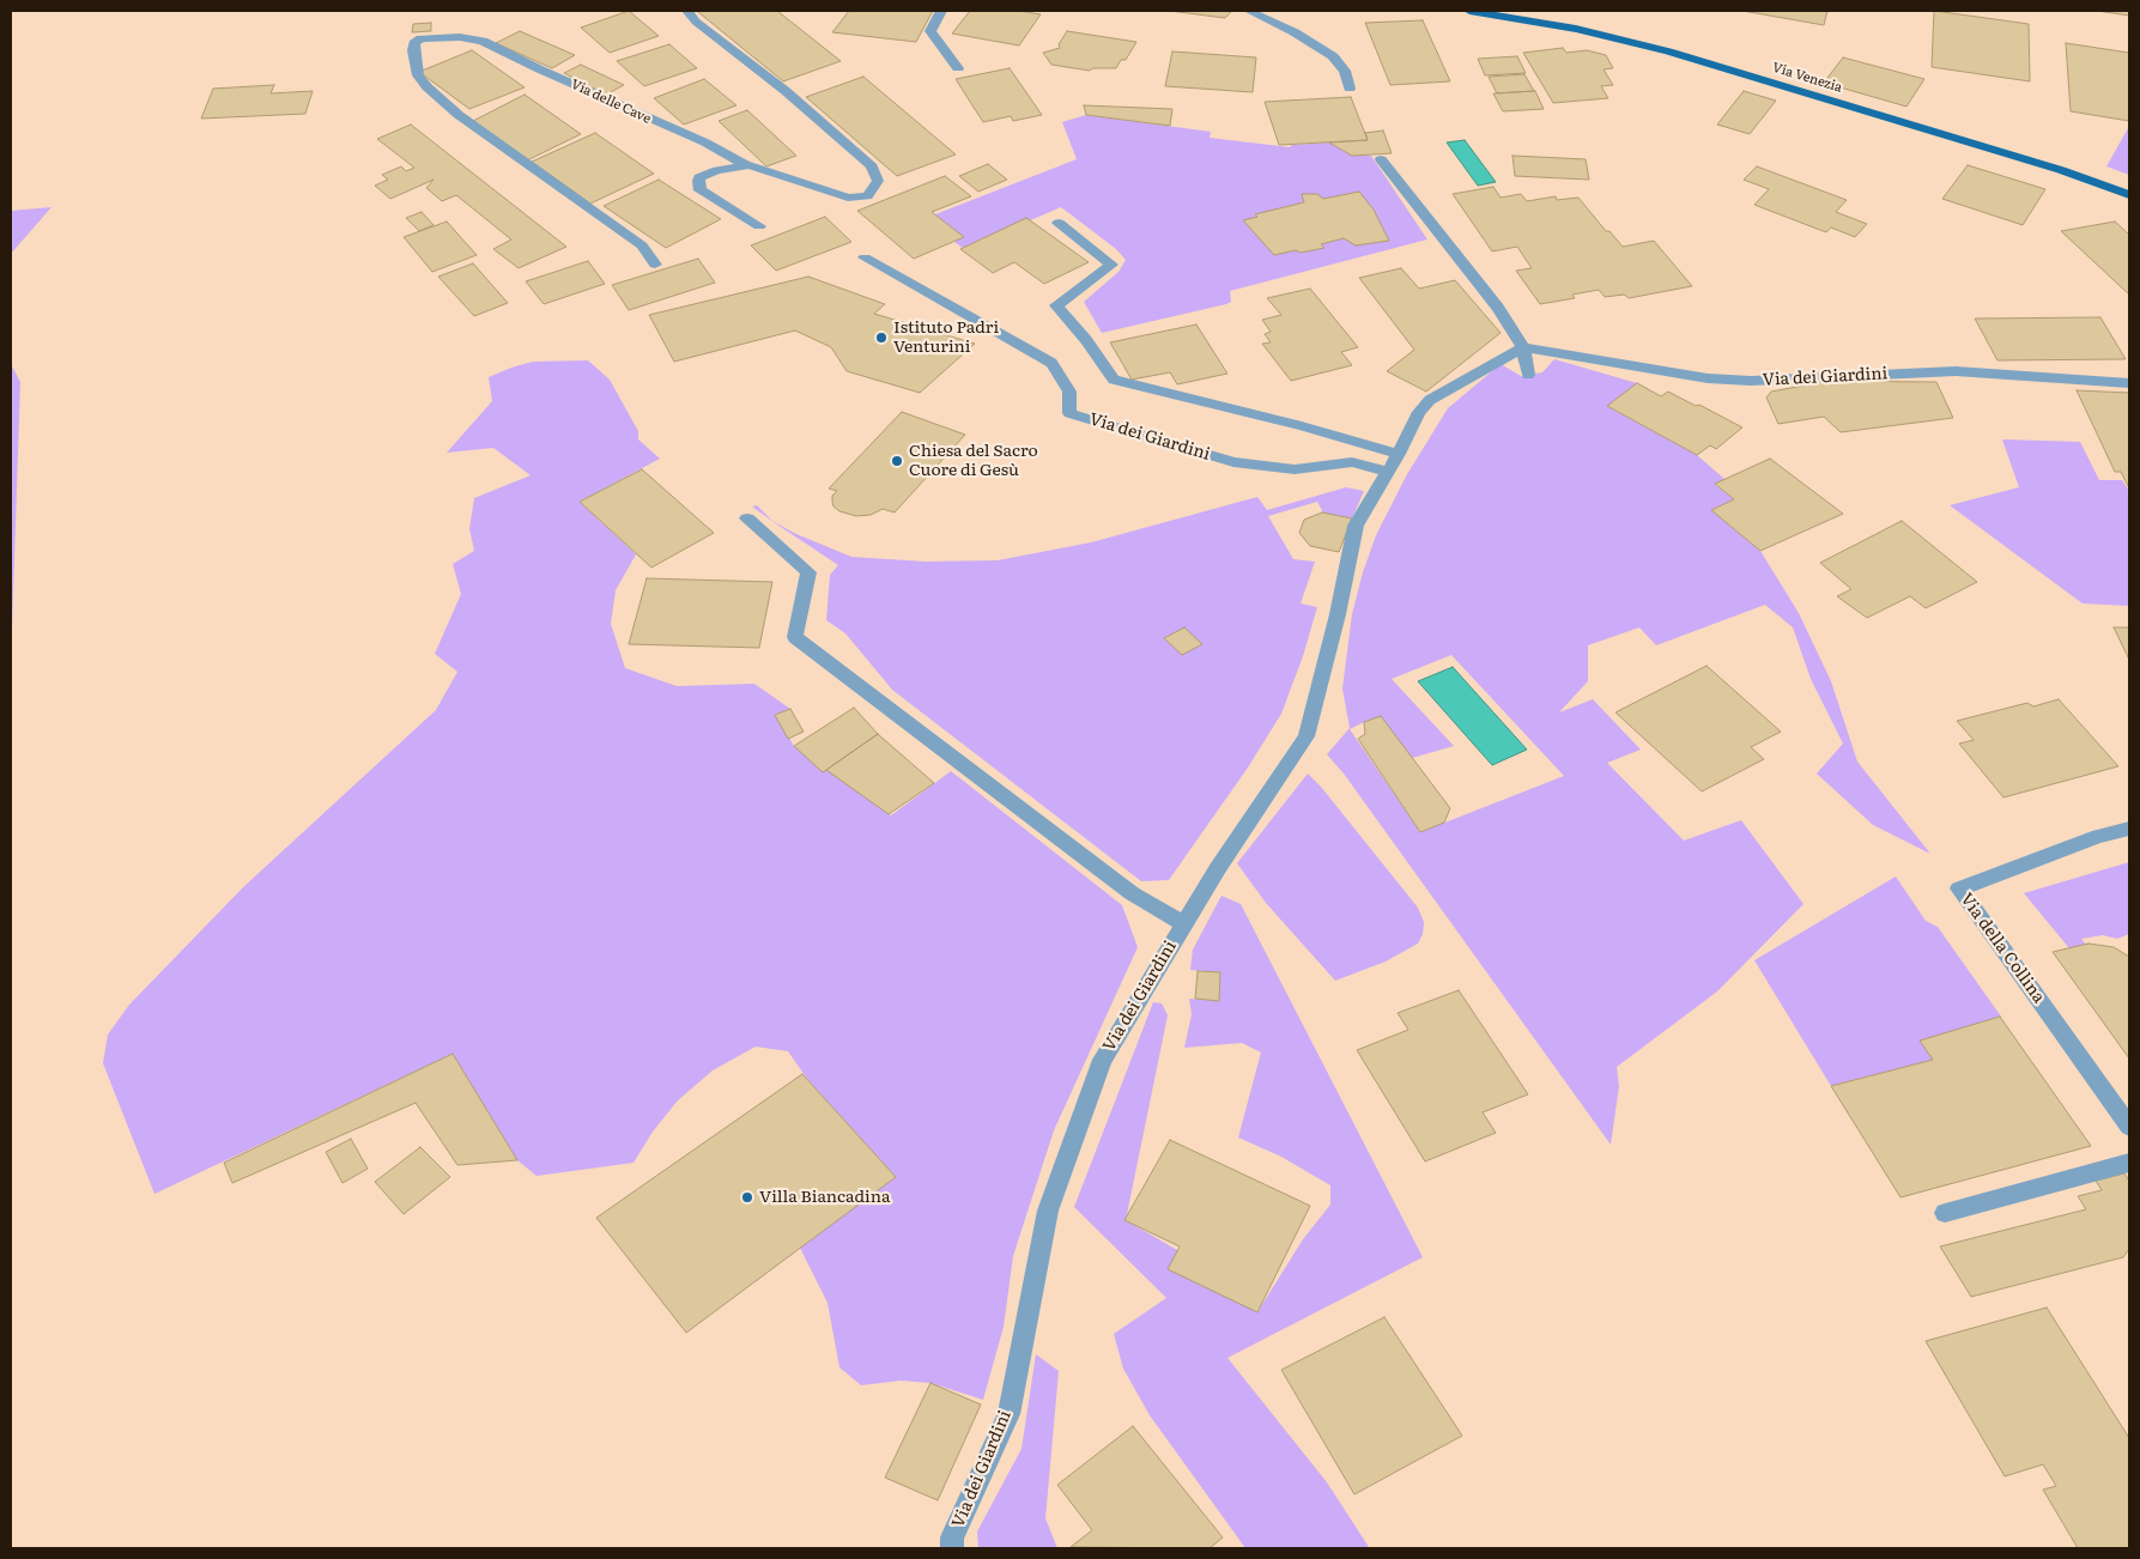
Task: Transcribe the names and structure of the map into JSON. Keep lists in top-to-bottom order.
{
  "streets": {
    "main road": ["Via Venezia"],
    "street": ["Via delle Cave", "Via dei Giardini", "Via della Collina"]
  },
  "places": ["Istituto Padri Venturini", "Chiesa del Sacro Cuore di Gesù", "Villa Biancadina"]
}
